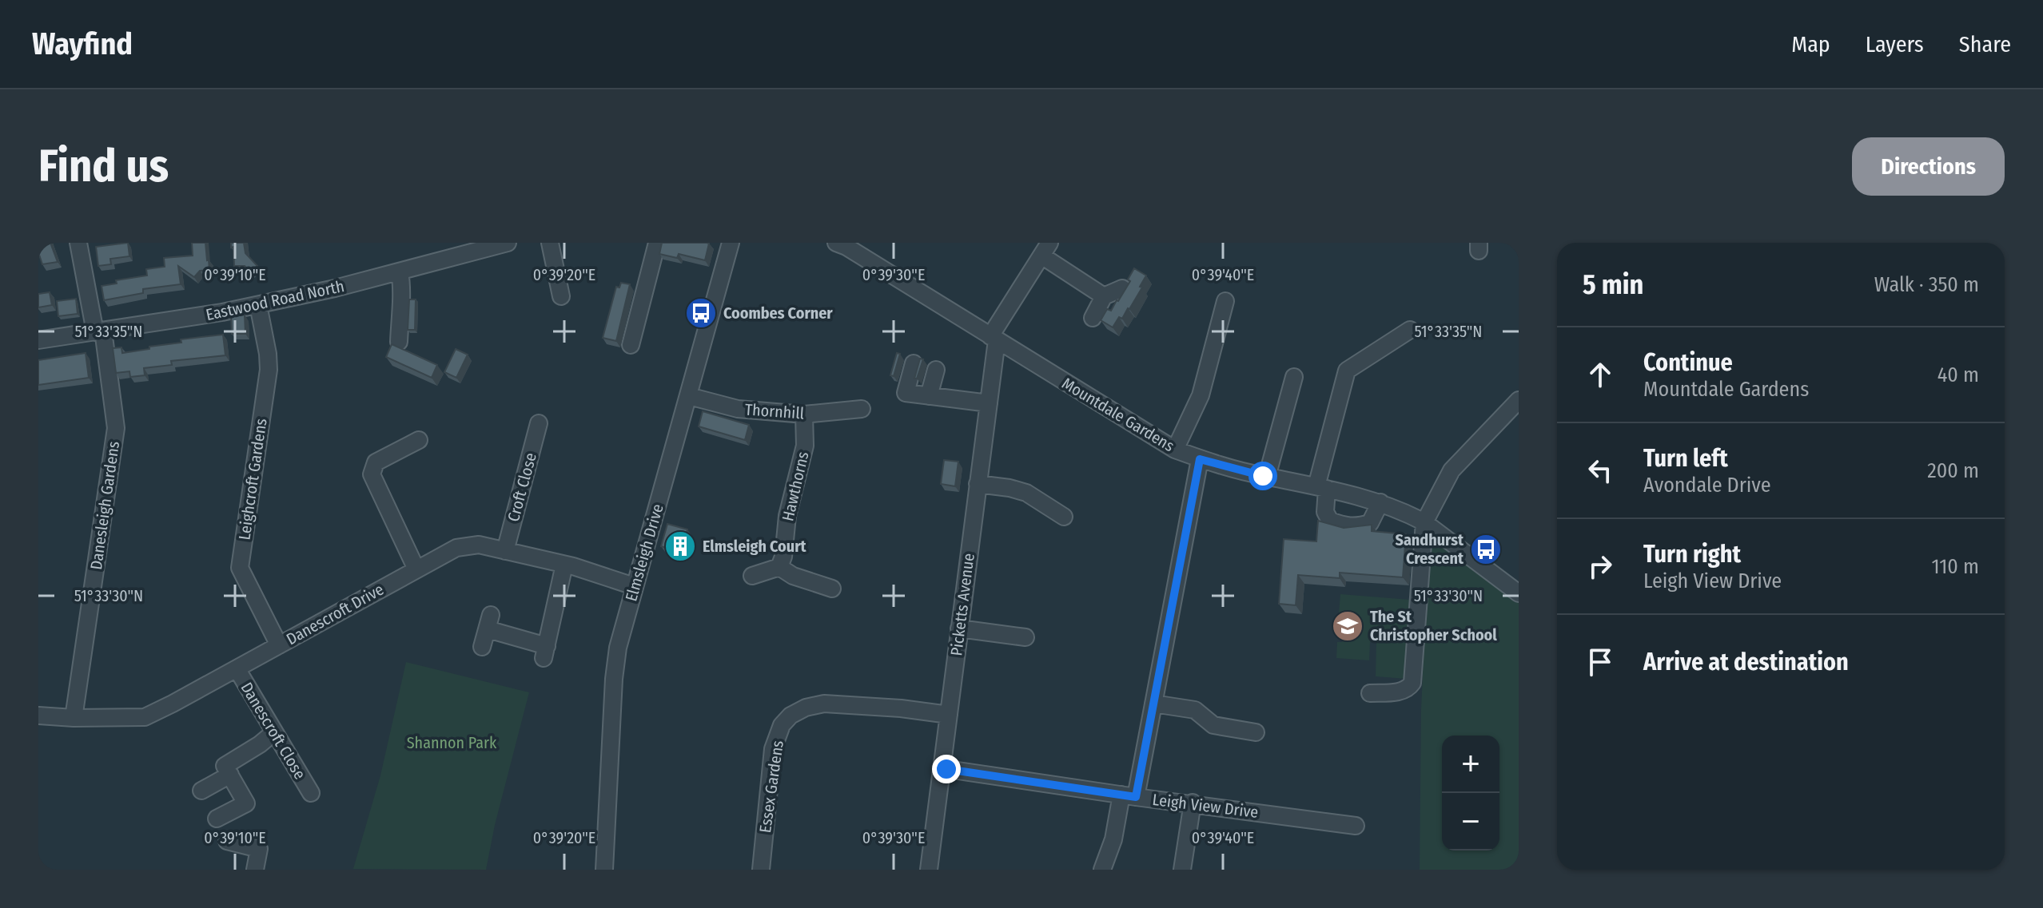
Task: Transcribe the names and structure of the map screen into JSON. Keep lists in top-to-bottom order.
{
  "streets": {
    "street": [
      "Eastwood Road North",
      "Thornhill",
      "Mountdale Gardens",
      "Leighcroft Gardens",
      "Hawthorns",
      "Croft Close",
      "Danesleigh Gardens",
      "Elmsleigh Drive",
      "Picketts Avenue",
      "Danescroft Drive",
      "Danescroft Close",
      "Essex Gardens",
      "Leigh View Drive"
    ]
  },
  "crossings": [
    ["Eastwood Road North", "Leighcroft Gardens"],
    ["Eastwood Road North", "Danesleigh Gardens"],
    ["Thornhill", "Hawthorns"],
    ["Thornhill", "Elmsleigh Drive"],
    ["Mountdale Gardens", "Picketts Avenue"],
    ["Leighcroft Gardens", "Danescroft Drive"],
    ["Croft Close", "Danescroft Drive"],
    ["Danesleigh Gardens", "Danescroft Drive"],
    ["Elmsleigh Drive", "Danescroft Drive"],
    ["Picketts Avenue", "Essex Gardens"],
    ["Picketts Avenue", "Leigh View Drive"],
    ["Danescroft Drive", "Danescroft Close"]
  ],
  "parks": ["Shannon Park"],
  "places": {
    "bus stop": ["Coombes Corner", "Sandhurst Crescent"],
    "building": ["Elmsleigh Court"],
    "school or university": ["The St Christopher School"]
  },
  "page": {
    "header": "Wayfind",
    "nav": ["Map", "Layers", "Share"],
    "buttons": "Directions",
    "title": "Find us",
    "heading": ["5 min", "Walk · 350 m"],
    "list": [
      ["Continue", "Mountdale Gardens", "40 m"],
      ["Turn left", "Avondale Drive", "200 m"],
      ["Turn right", "Leigh View Drive", "110 m"],
      "Arrive at destination"
    ],
    "map_buttons": ["+", "−"]
  },
  "coordinates": [
    "0°39'10\"E",
    "0°39'20\"E",
    "0°39'30\"E",
    "0°39'40\"E",
    "51°33'35\"N",
    "51°33'30\"N"
  ]
}
